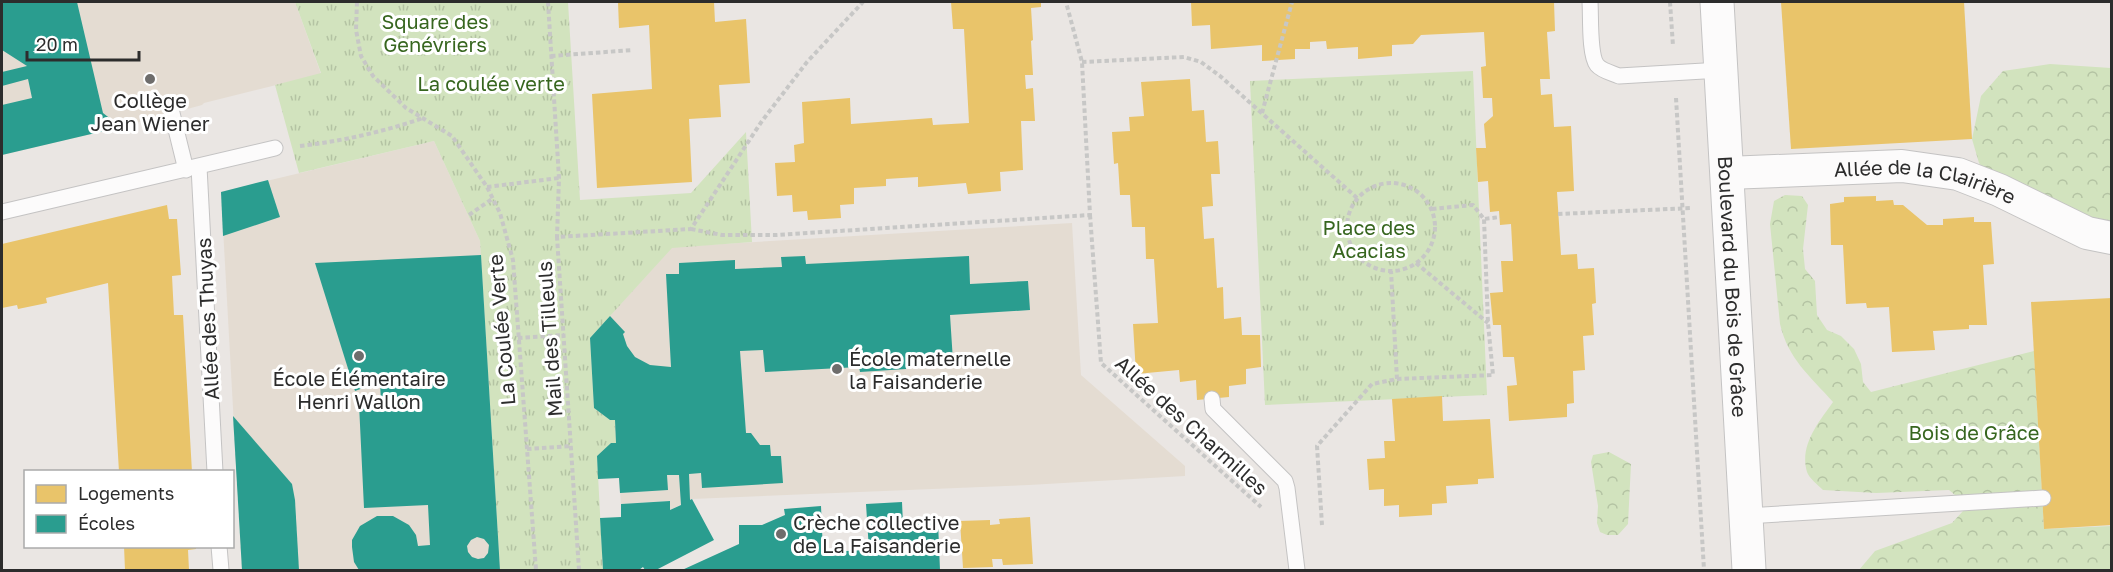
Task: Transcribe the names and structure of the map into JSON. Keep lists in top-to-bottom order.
{
  "streets": {
    "street": ["Allée de la Clairière", "Boulevard du Bois de Grâce"],
    "lane": ["Allée des Thuyas"],
    "path": ["La Coulée Verte", "Mail des Tilleuls", "Allée des Charmilles"]
  },
  "crossings": [
    ["Allée de la Clairière", "Boulevard du Bois de Grâce"]
  ],
  "parks": [
    "Square des Genévriers",
    "La coulée verte",
    "Place des Acacias",
    "Bois de Grâce"
  ],
  "places": [
    "Collège Jean Wiener",
    "École Élémentaire Henri Wallon",
    "École maternelle la Faisanderie",
    "Crèche collective de La Faisanderie"
  ],
  "legend": ["Logements", "Écoles"],
  "scale_bar": "20 m"
}
